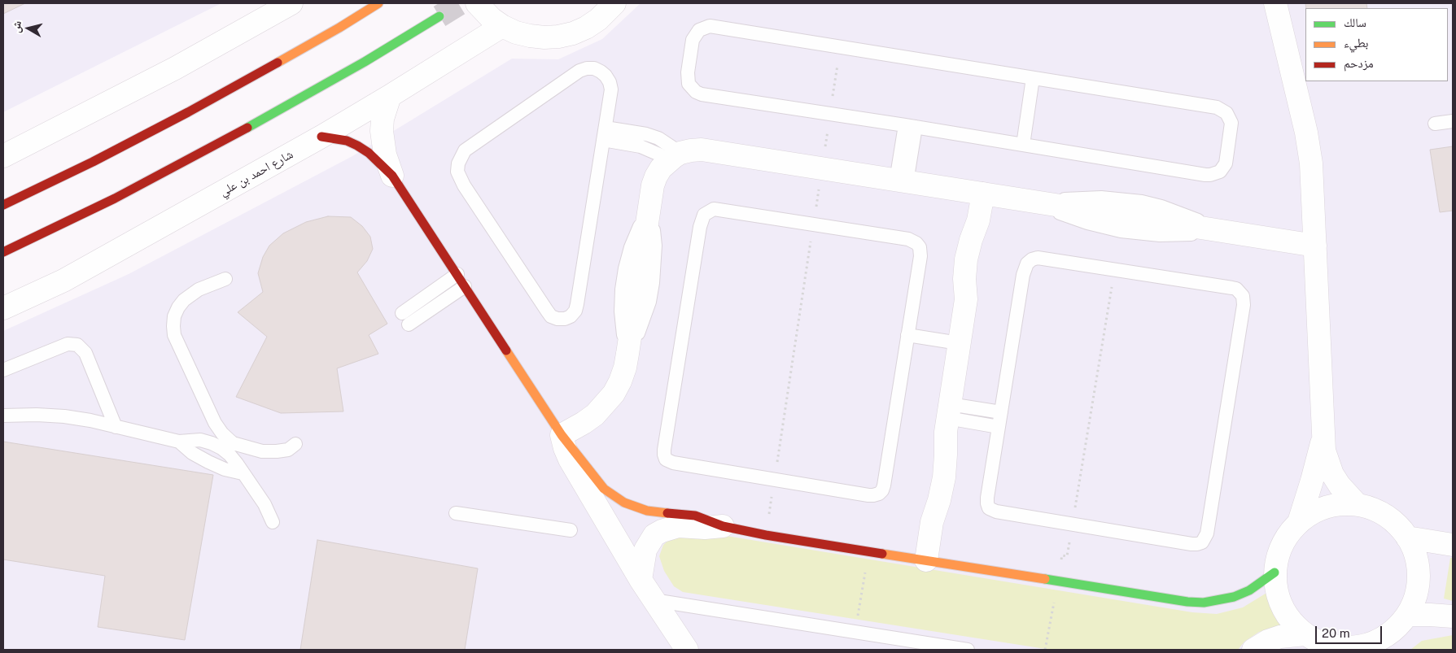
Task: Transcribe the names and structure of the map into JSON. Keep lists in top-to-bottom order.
{
  "streets": {
    "street": ["شارع احمد بن علي"]
  },
  "legend": ["سالك", "بطيء", "مزدحم"],
  "scale_bar": "20 m",
  "north": "left"
}
